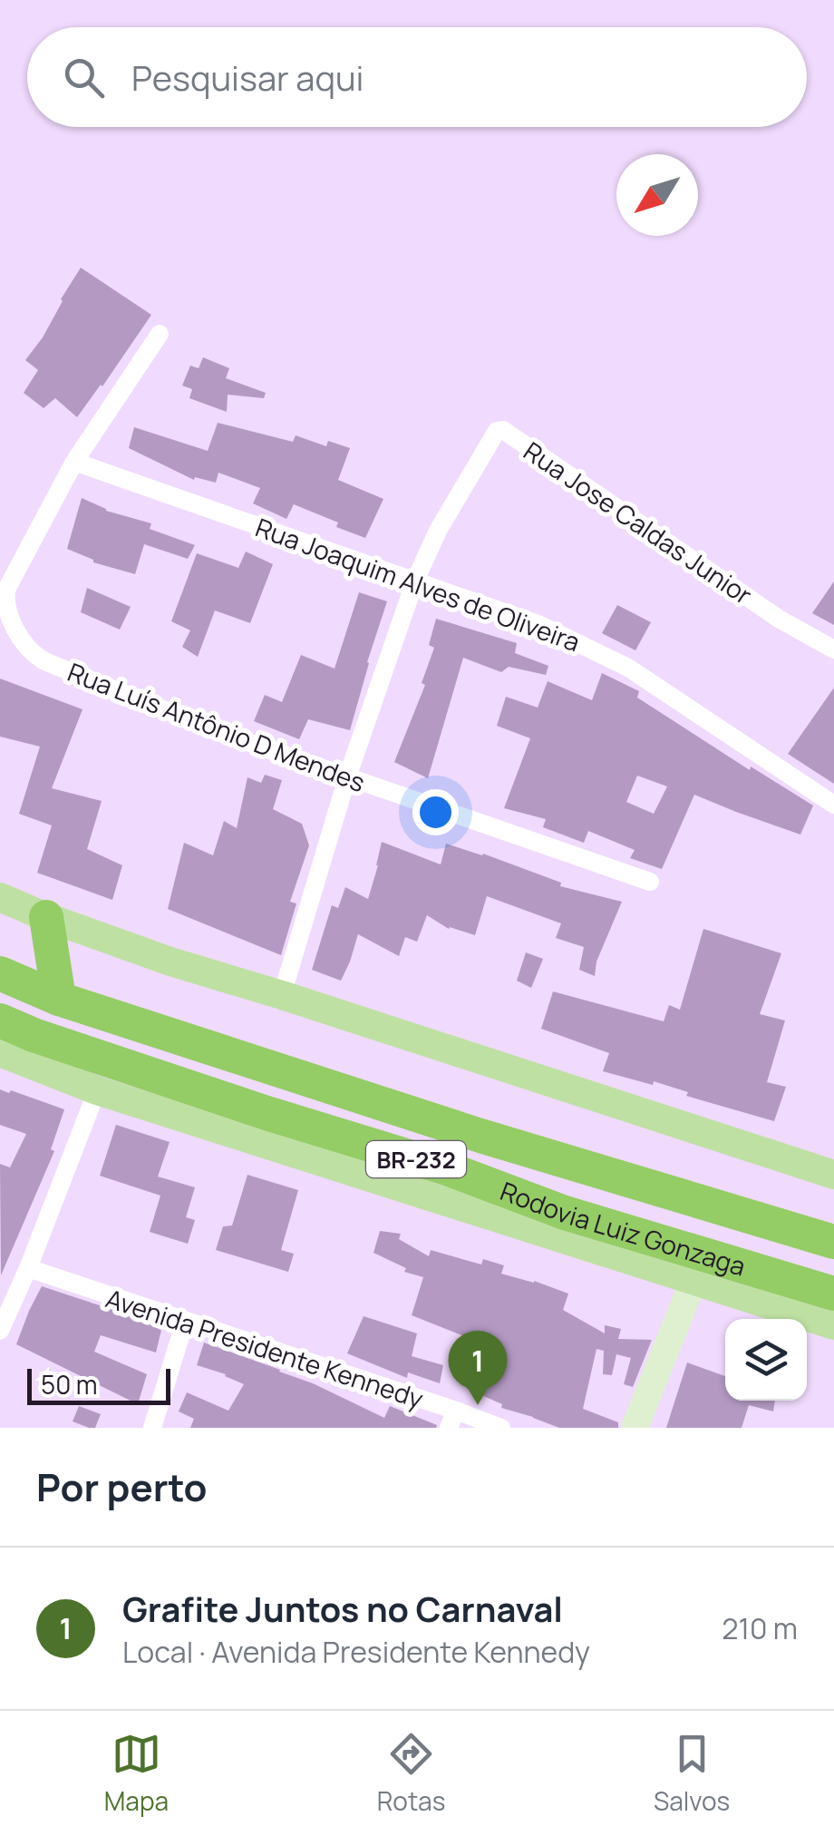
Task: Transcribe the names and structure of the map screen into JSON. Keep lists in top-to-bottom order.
{
  "streets": {
    "highway": ["BR-232", "Rodovia Luiz Gonzaga"],
    "street": [
      "Rua Jose Caldas Junior",
      "Rua Joaquim Alves de Oliveira",
      "Rua Luís Antônio D Mendes",
      "Avenida Presidente Kennedy"
    ]
  },
  "crossings": [
    ["Rua Jose Caldas Junior", "Rua Joaquim Alves de Oliveira"],
    ["Rua Jose Caldas Junior", "Rua Luís Antônio D Mendes"],
    ["Rua Joaquim Alves de Oliveira", "Rua Luís Antônio D Mendes"]
  ],
  "scale_bar": "50 m",
  "north": "bottom left",
  "page": {
    "search": "Pesquisar aqui",
    "pins": "1",
    "scale": "50 m",
    "heading": "Por perto",
    "list": [
      {
        "mark": "1",
        "name": "Grafite Juntos no Carnaval",
        "note": "Local · Avenida Presidente Kennedy",
        "value": "210 m"
      }
    ],
    "nav": ["Mapa", "Rotas", "Salvos"]
  }
}
